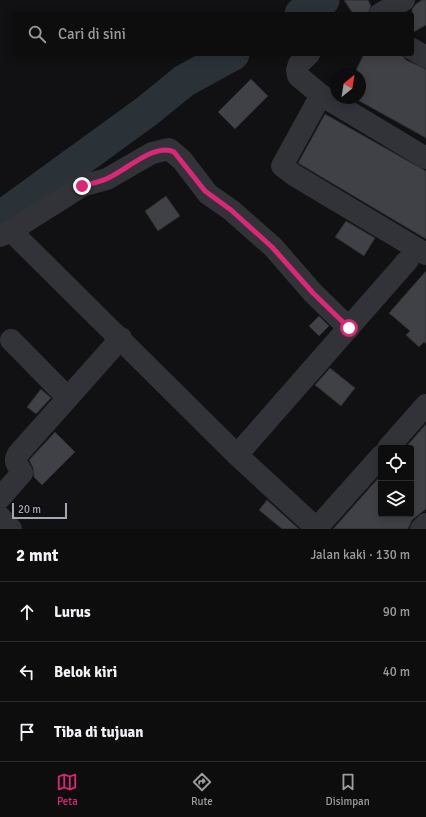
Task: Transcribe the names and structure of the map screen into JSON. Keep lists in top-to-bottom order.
{
  "scale_bar": "20 m",
  "north": "top right",
  "page": {
    "search": "Cari di sini",
    "scale": "20 m",
    "heading": ["2 mnt", "Jalan kaki · 130 m"],
    "list": [
      ["Lurus", "90 m"],
      ["Belok kiri", "40 m"],
      "Tiba di tujuan"
    ],
    "nav": ["Peta", "Rute", "Disimpan"]
  }
}
